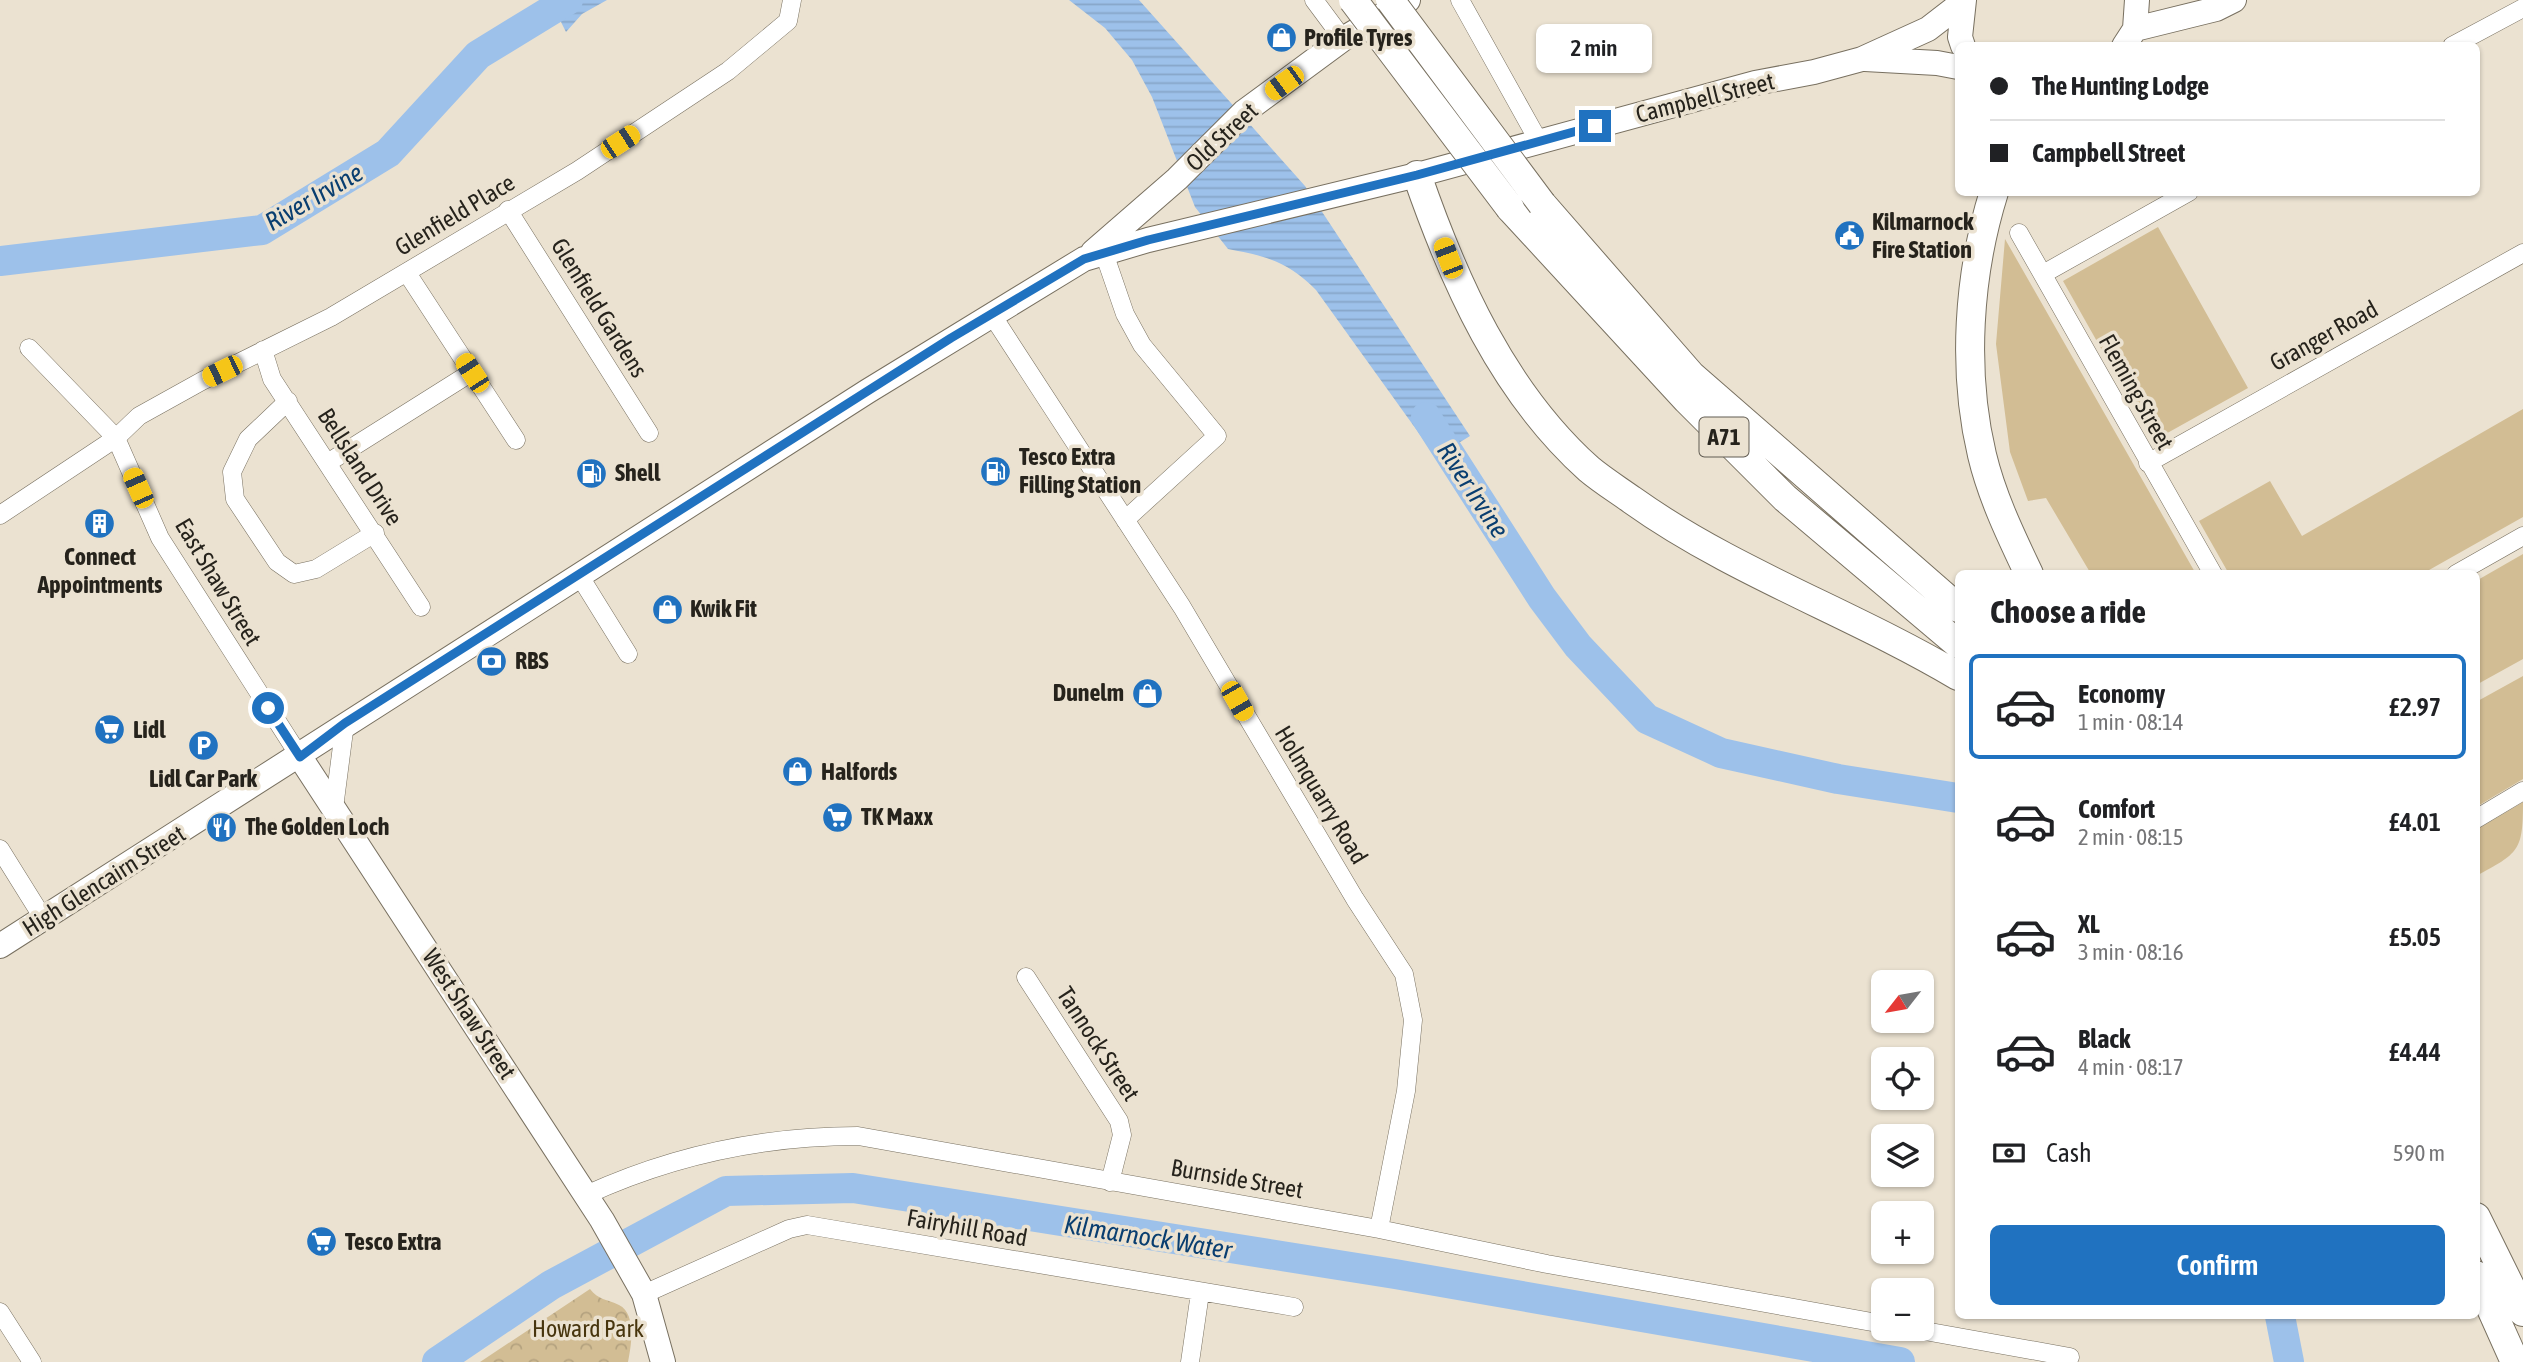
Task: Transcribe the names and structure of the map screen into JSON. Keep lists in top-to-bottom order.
{
  "streets": {
    "main road": [
      "Campbell Street",
      "Old Street",
      "A71",
      "High Glencairn Street",
      "West Shaw Street"
    ],
    "street": [
      "Glenfield Place",
      "Glenfield Gardens",
      "Granger Road",
      "Fleming Street",
      "Bellsland Drive",
      "East Shaw Street",
      "Holmquarry Road",
      "Tannock Street",
      "Burnside Street",
      "Fairyhill Road"
    ]
  },
  "crossings": [
    ["Campbell Street", "Old Street"],
    ["Campbell Street", "Holmquarry Road"],
    ["Campbell Street", "High Glencairn Street"],
    ["Glenfield Place", "Glenfield Gardens"],
    ["Glenfield Place", "Bellsland Drive"],
    ["Glenfield Place", "East Shaw Street"],
    ["Granger Road", "Fleming Street"],
    ["East Shaw Street", "High Glencairn Street"],
    ["East Shaw Street", "West Shaw Street"],
    ["Holmquarry Road", "Burnside Street"],
    ["High Glencairn Street", "West Shaw Street"],
    ["West Shaw Street", "Burnside Street"],
    ["West Shaw Street", "Fairyhill Road"],
    ["Tannock Street", "Burnside Street"]
  ],
  "water": ["River Irvine", "Kilmarnock Water"],
  "parks": ["Howard Park"],
  "places": {
    "shop": [
      "Profile Tyres",
      "Kwik Fit",
      "Dunelm",
      "Halfords"
    ],
    "public building": ["Kilmarnock Fire Station"],
    "fuel station": ["Tesco Extra Filling Station", "Shell"],
    "building": ["Connect Appointments"],
    "bank": ["RBS"],
    "supermarket": ["Lidl", "TK Maxx", "Tesco Extra"],
    "parking": ["Lidl Car Park"],
    "restaurant": ["The Golden Loch"]
  },
  "north": "bottom left",
  "page": {
    "bubble": "2 min",
    "banner": ["The Hunting Lodge", "Campbell Street"],
    "heading": "Choose a ride",
    "list": [
      {
        "name": "Economy",
        "note": "1 min · 08:14",
        "value": "£2.97"
      },
      {
        "name": "Comfort",
        "note": "2 min · 08:15",
        "value": "£4.01"
      },
      {
        "name": "XL",
        "note": "3 min · 08:16",
        "value": "£5.05"
      },
      {
        "name": "Black",
        "note": "4 min · 08:17",
        "value": "£4.44"
      }
    ],
    "map_buttons": ["+", "−"],
    "pay": ["Cash", "590 m"],
    "buttons": "Confirm"
  }
}
